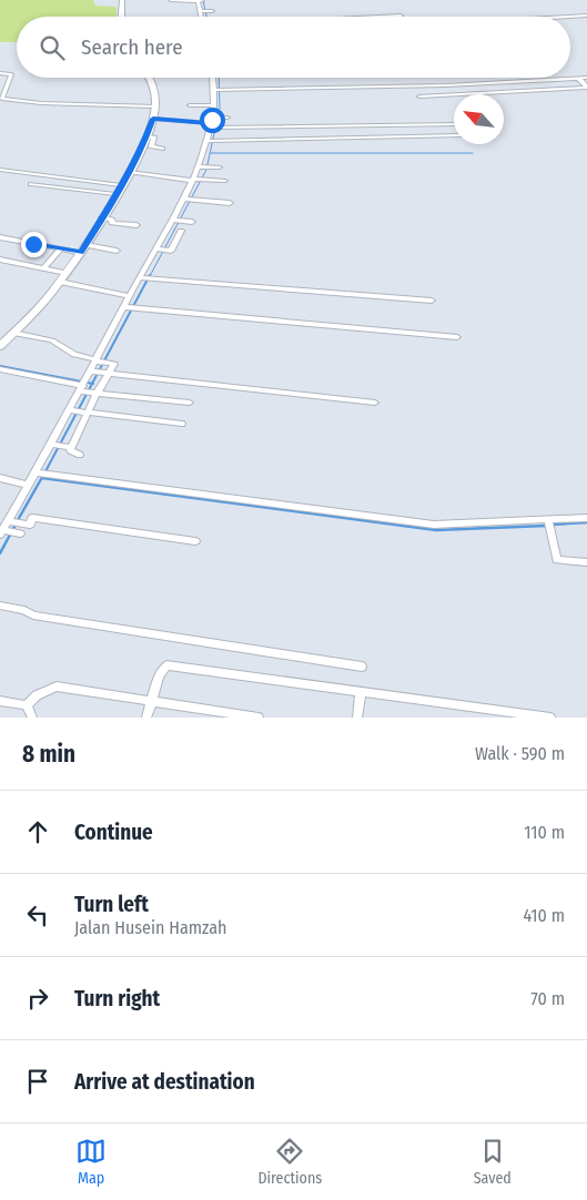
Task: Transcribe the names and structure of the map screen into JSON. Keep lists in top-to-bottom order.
{
  "north": "top left",
  "page": {
    "search": "Search here",
    "heading": ["8 min", "Walk · 590 m"],
    "list": [
      ["Continue", "110 m"],
      ["Turn left", "Jalan Husein Hamzah", "410 m"],
      ["Turn right", "70 m"],
      "Arrive at destination"
    ],
    "nav": ["Map", "Directions", "Saved"]
  }
}
